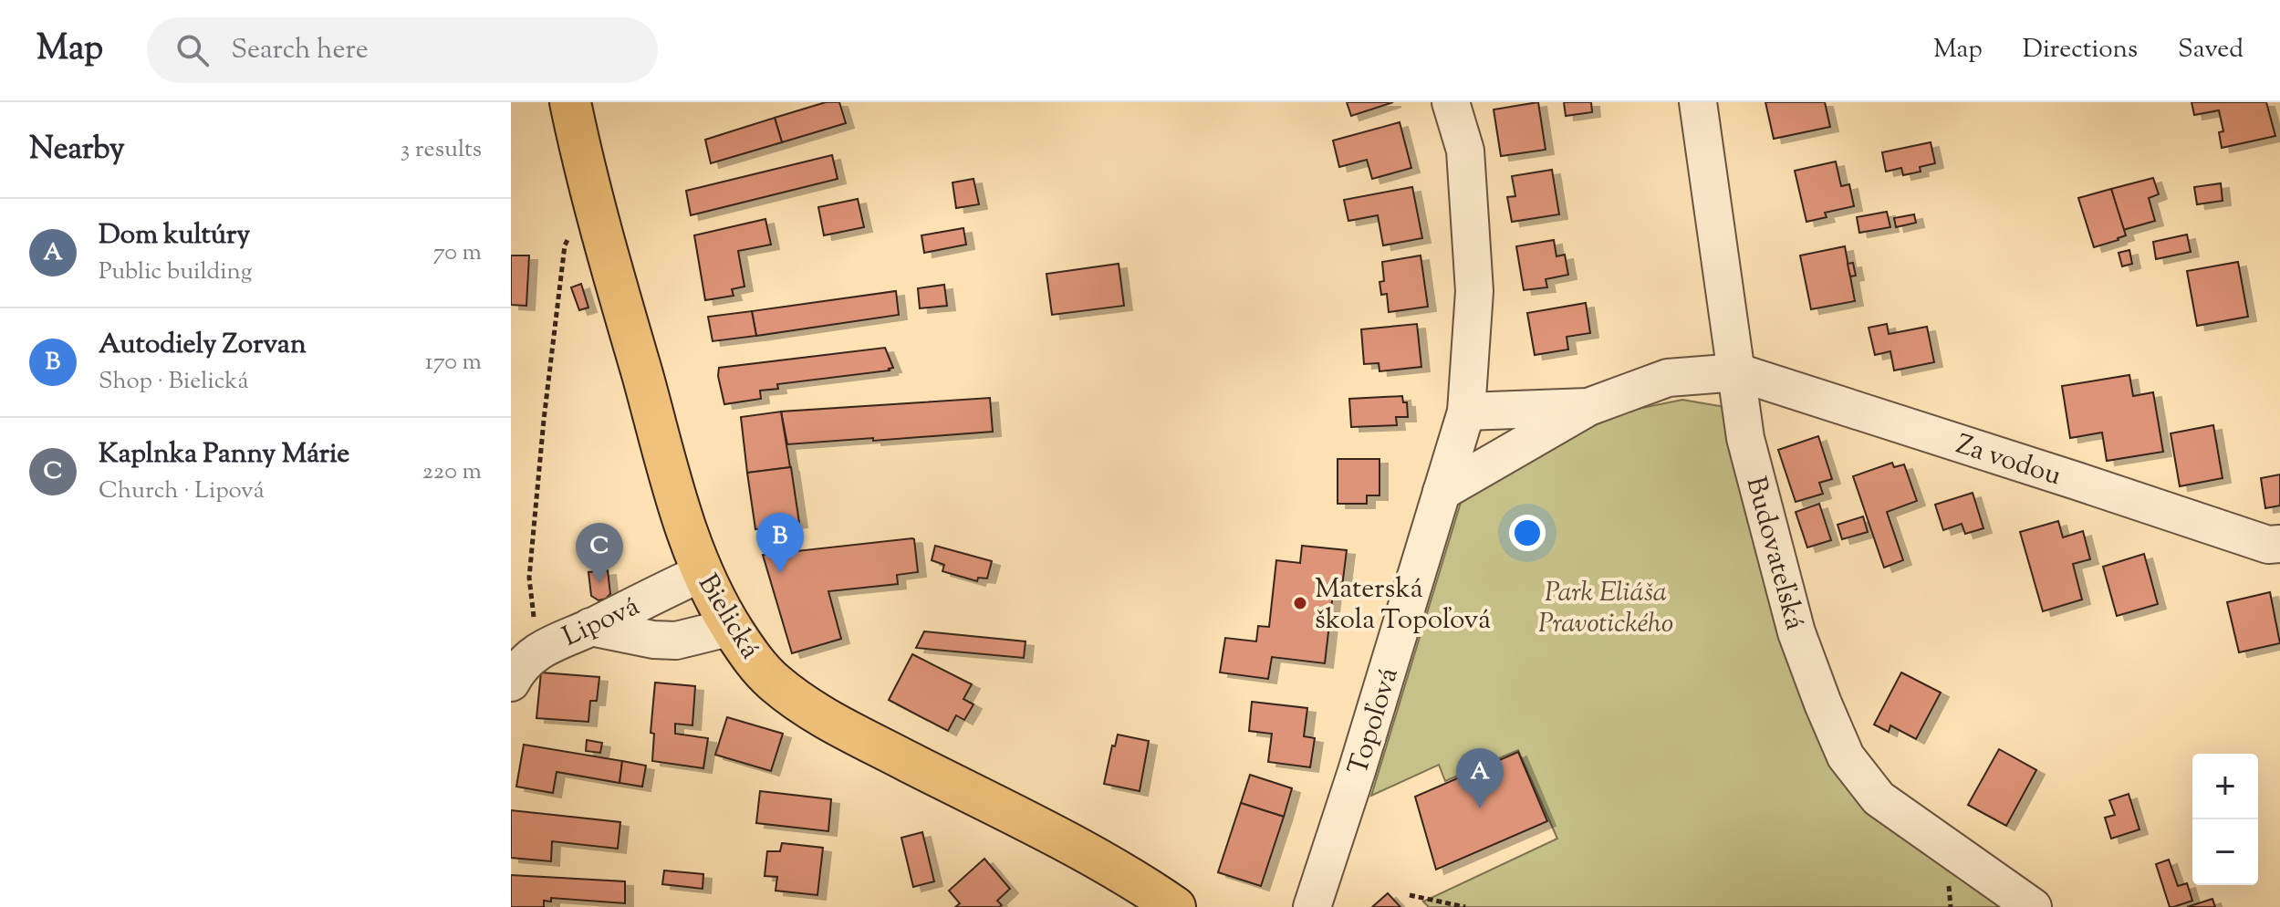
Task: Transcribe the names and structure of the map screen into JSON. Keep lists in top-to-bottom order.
{
  "streets": {
    "main road": ["Bielická"],
    "street": [
      "Za vodou",
      "Budovateľská",
      "Lipová",
      "Topoľová"
    ]
  },
  "crossings": [
    ["Za vodou", "Budovateľská"],
    ["Bielická", "Lipová"]
  ],
  "parks": ["Park Eliáša Pravotického"],
  "places": ["Materská škola Topoľová"],
  "page": {
    "header": "Map",
    "search": "Search here",
    "nav": ["Map", "Directions", "Saved"],
    "heading": ["Nearby", "3 results"],
    "list": [
      {
        "mark": "A",
        "name": "Dom kultúry",
        "note": "Public building",
        "value": "70 m"
      },
      {
        "mark": "B",
        "name": "Autodiely Zorvan",
        "note": "Shop · Bielická",
        "value": "170 m"
      },
      {
        "mark": "C",
        "name": "Kaplnka Panny Márie",
        "note": "Church · Lipová",
        "value": "220 m"
      }
    ],
    "pins": ["B", "C", "A"],
    "map_buttons": ["+", "−"]
  }
}
